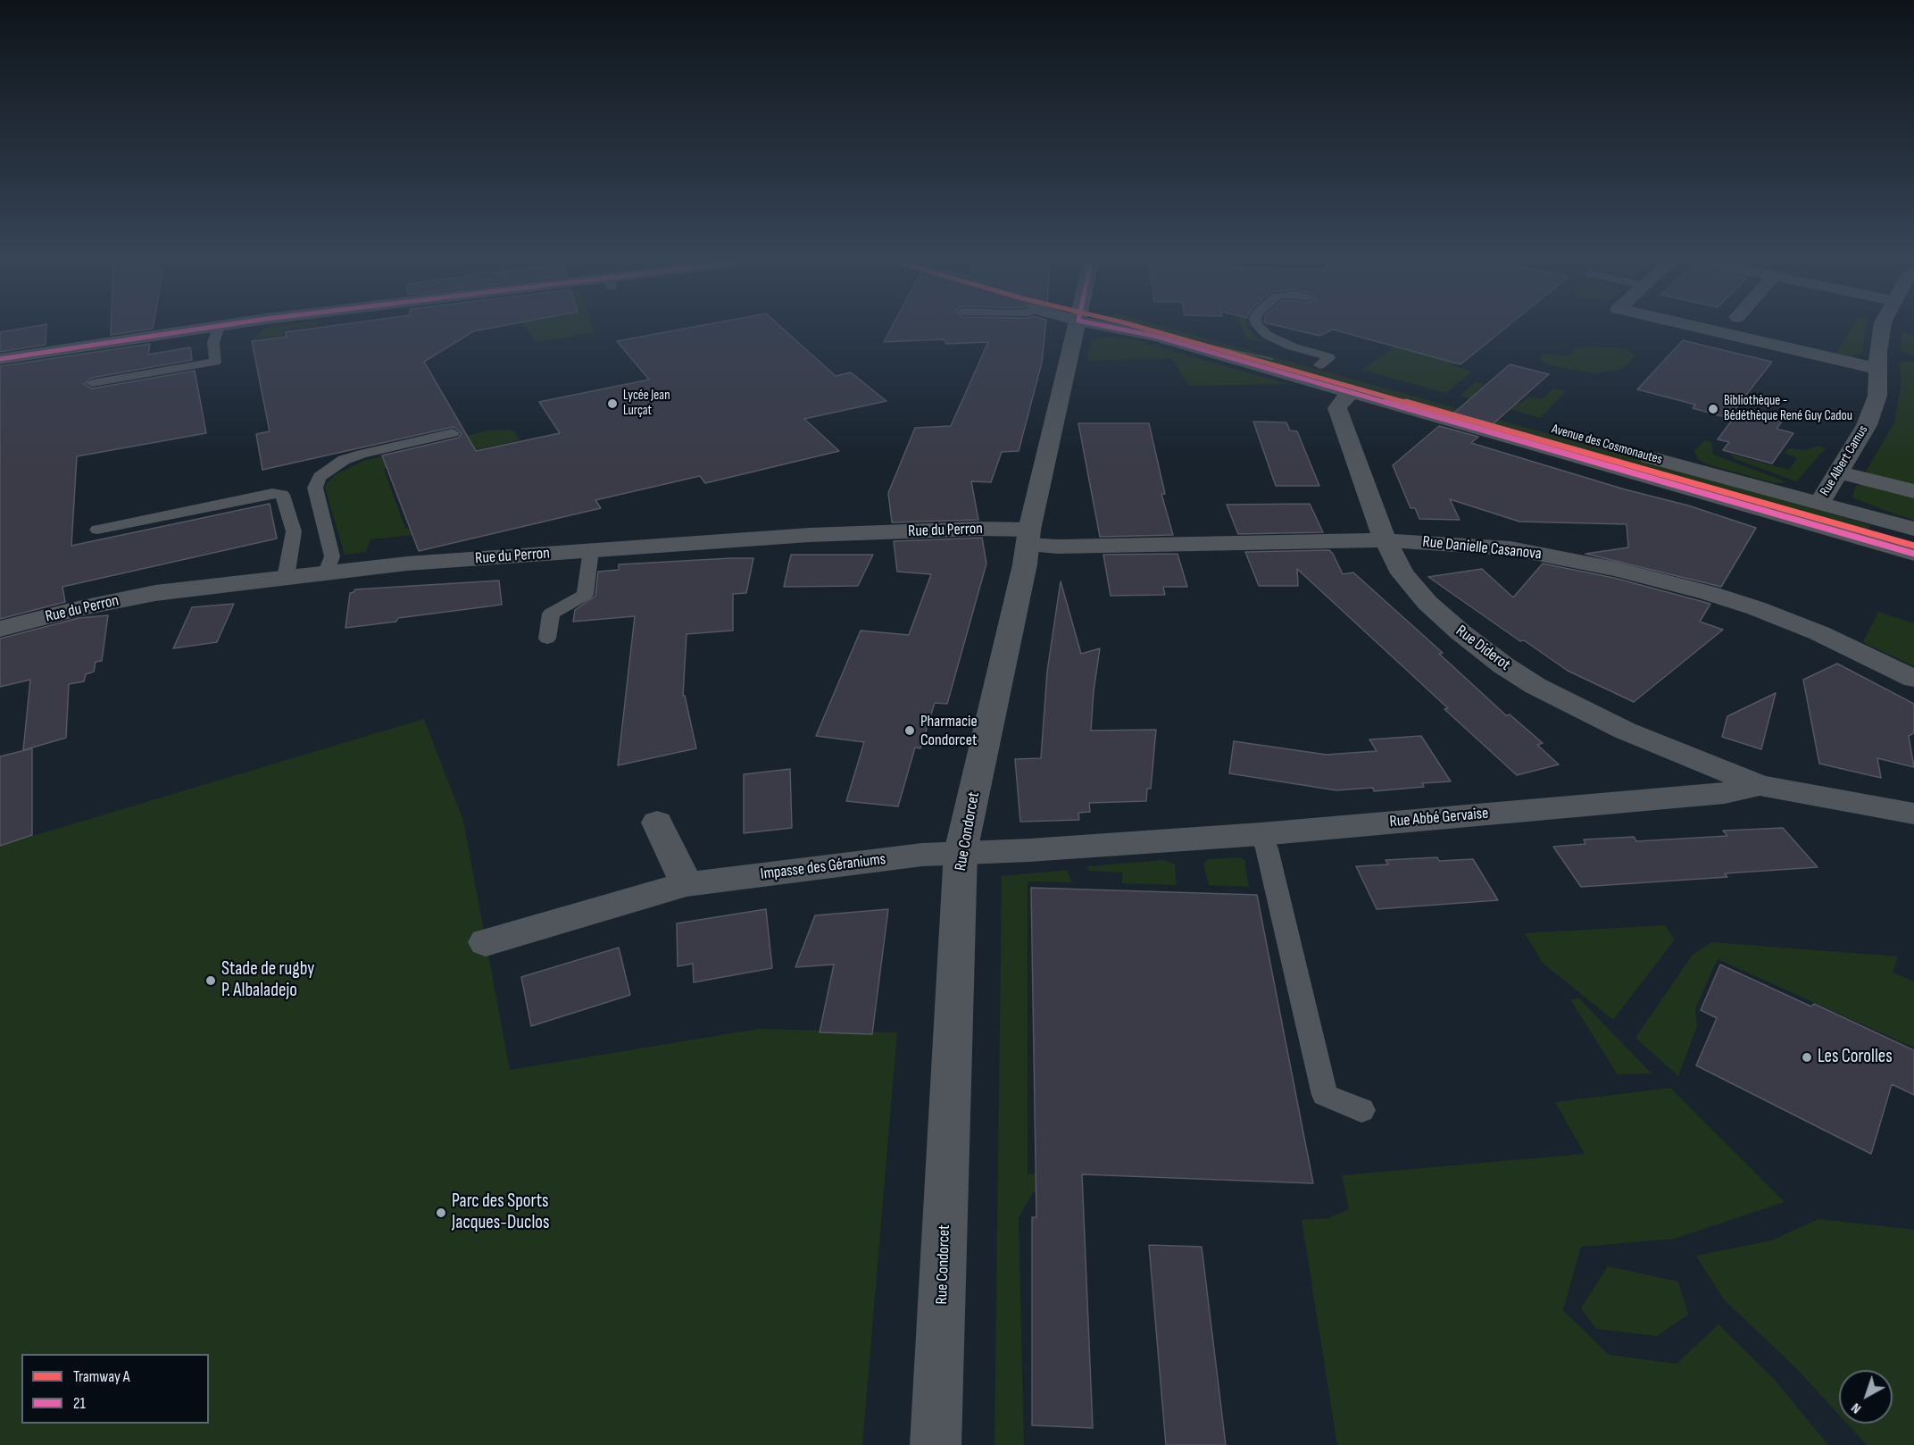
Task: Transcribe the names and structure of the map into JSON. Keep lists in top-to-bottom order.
{
  "streets": {
    "street": [
      "Avenue des Cosmonautes",
      "Rue Albert Camus",
      "Rue du Perron",
      "Rue Danielle Casanova",
      "Rue Diderot",
      "Rue Abbé Gervaise",
      "Rue Condorcet",
      "Impasse des Géraniums"
    ]
  },
  "crossings": [
    ["Avenue des Cosmonautes", "Rue Albert Camus"],
    ["Avenue des Cosmonautes", "Rue Diderot"],
    ["Rue du Perron", "Rue Danielle Casanova"],
    ["Rue du Perron", "Rue Condorcet"],
    ["Rue Danielle Casanova", "Rue Diderot"],
    ["Rue Danielle Casanova", "Rue Condorcet"],
    ["Rue Diderot", "Rue Abbé Gervaise"],
    ["Rue Abbé Gervaise", "Rue Condorcet"],
    ["Rue Abbé Gervaise", "Impasse des Géraniums"],
    ["Rue Condorcet", "Impasse des Géraniums"]
  ],
  "places": [
    "Lycée Jean Lurçat",
    "Bibliothèque - Bédéthèque René Guy Cadou",
    "Pharmacie Condorcet",
    "Stade de rugby P. Albaladejo",
    "Les Corolles",
    "Parc des Sports Jacques-Duclos"
  ],
  "lines": ["tram line A", "transit line 21"],
  "legend": ["Tramway A", "21"],
  "north": "bottom left"
}
